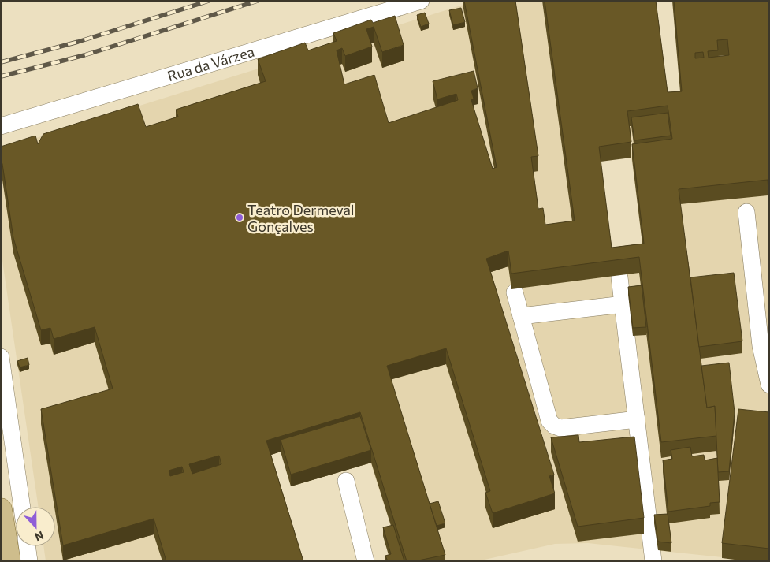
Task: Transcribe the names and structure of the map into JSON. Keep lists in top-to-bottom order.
{
  "streets": {
    "street": ["Rua da Várzea"]
  },
  "places": ["Teatro Dermeval Gonçalves"],
  "north": "bottom"
}
